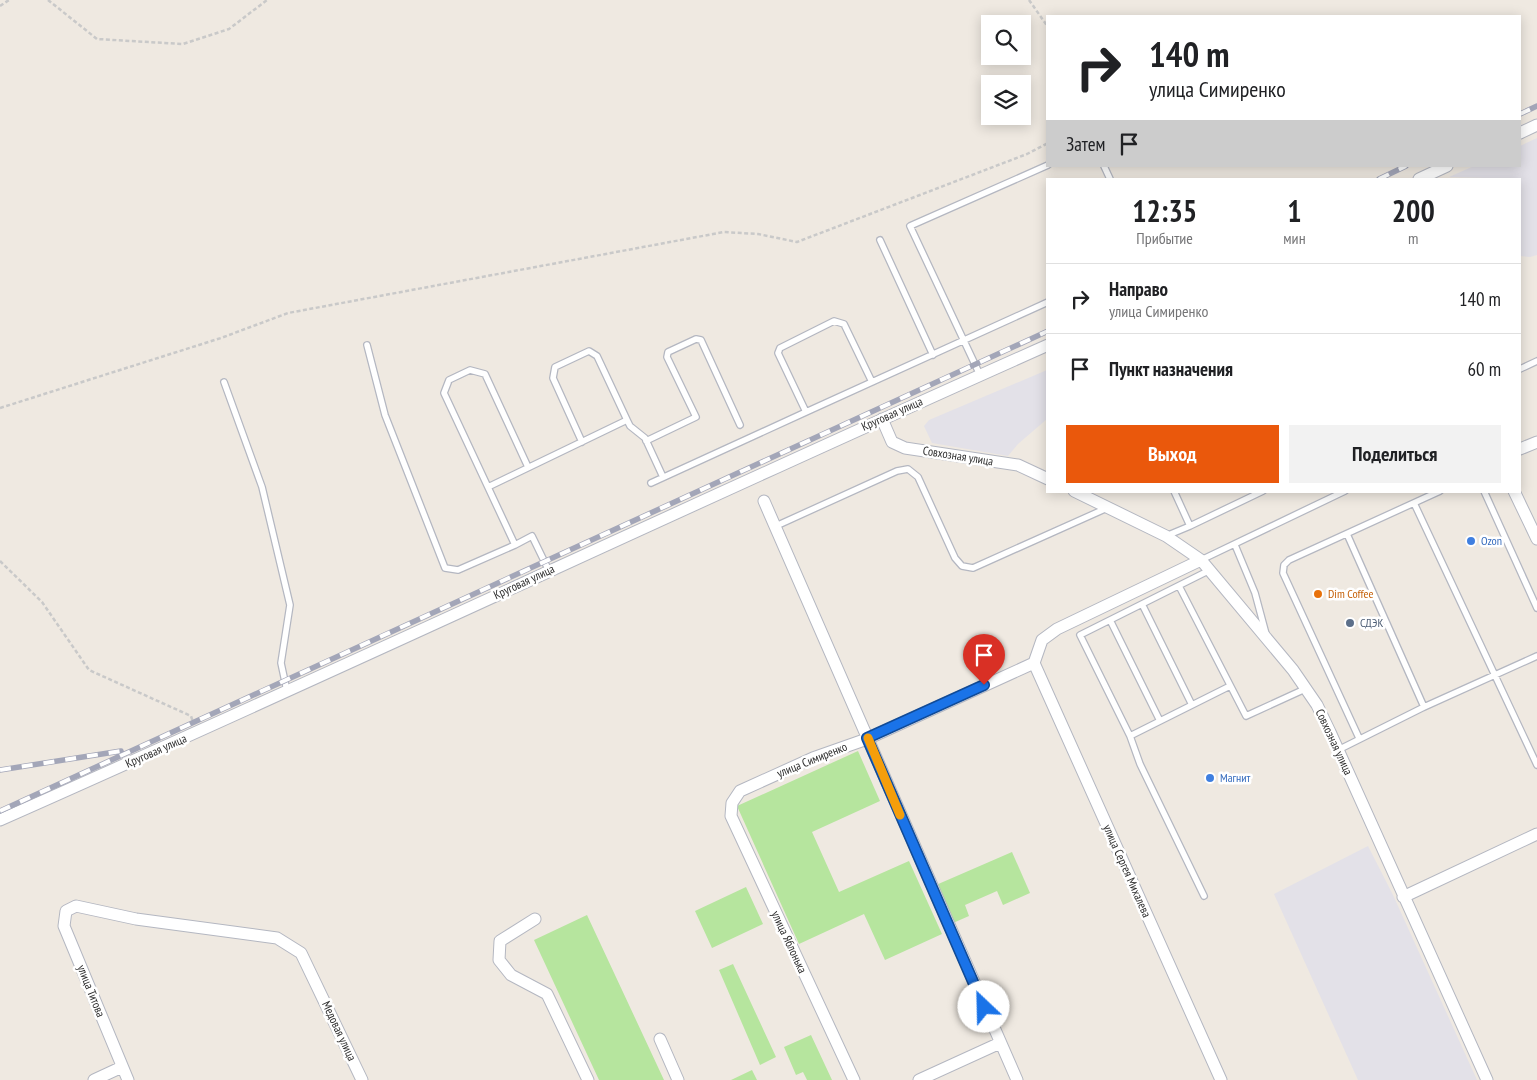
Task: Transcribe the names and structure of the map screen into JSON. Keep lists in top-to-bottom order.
{
  "streets": {
    "street": [
      "Круговая улица",
      "Совхозная улица",
      "улица Симиренко",
      "улица Сергея Михалева",
      "улица Яблонька",
      "улица Титова",
      "Медовая улица"
    ]
  },
  "crossings": [
    ["Круговая улица", "Совхозная улица"],
    ["улица Симиренко", "улица Сергея Михалева"],
    ["улица Симиренко", "улица Яблонька"],
    ["улица Титова", "Медовая улица"]
  ],
  "places": [
    "Ozon",
    "Dim Coffee",
    "СДЭК",
    "Магнит"
  ],
  "page": {
    "turn": ["140 m", "улица Симиренко"],
    "then": "Затем",
    "eta": [
      "12:35",
      "Прибытие",
      "1",
      "мин",
      "200",
      "m"
    ],
    "list": [
      {
        "name": "Направо",
        "note": "улица Симиренко",
        "value": "140 m"
      },
      {
        "name": "Пункт назначения",
        "value": "60 m"
      }
    ],
    "buttons": ["Выход", "Поделиться"]
  }
}
